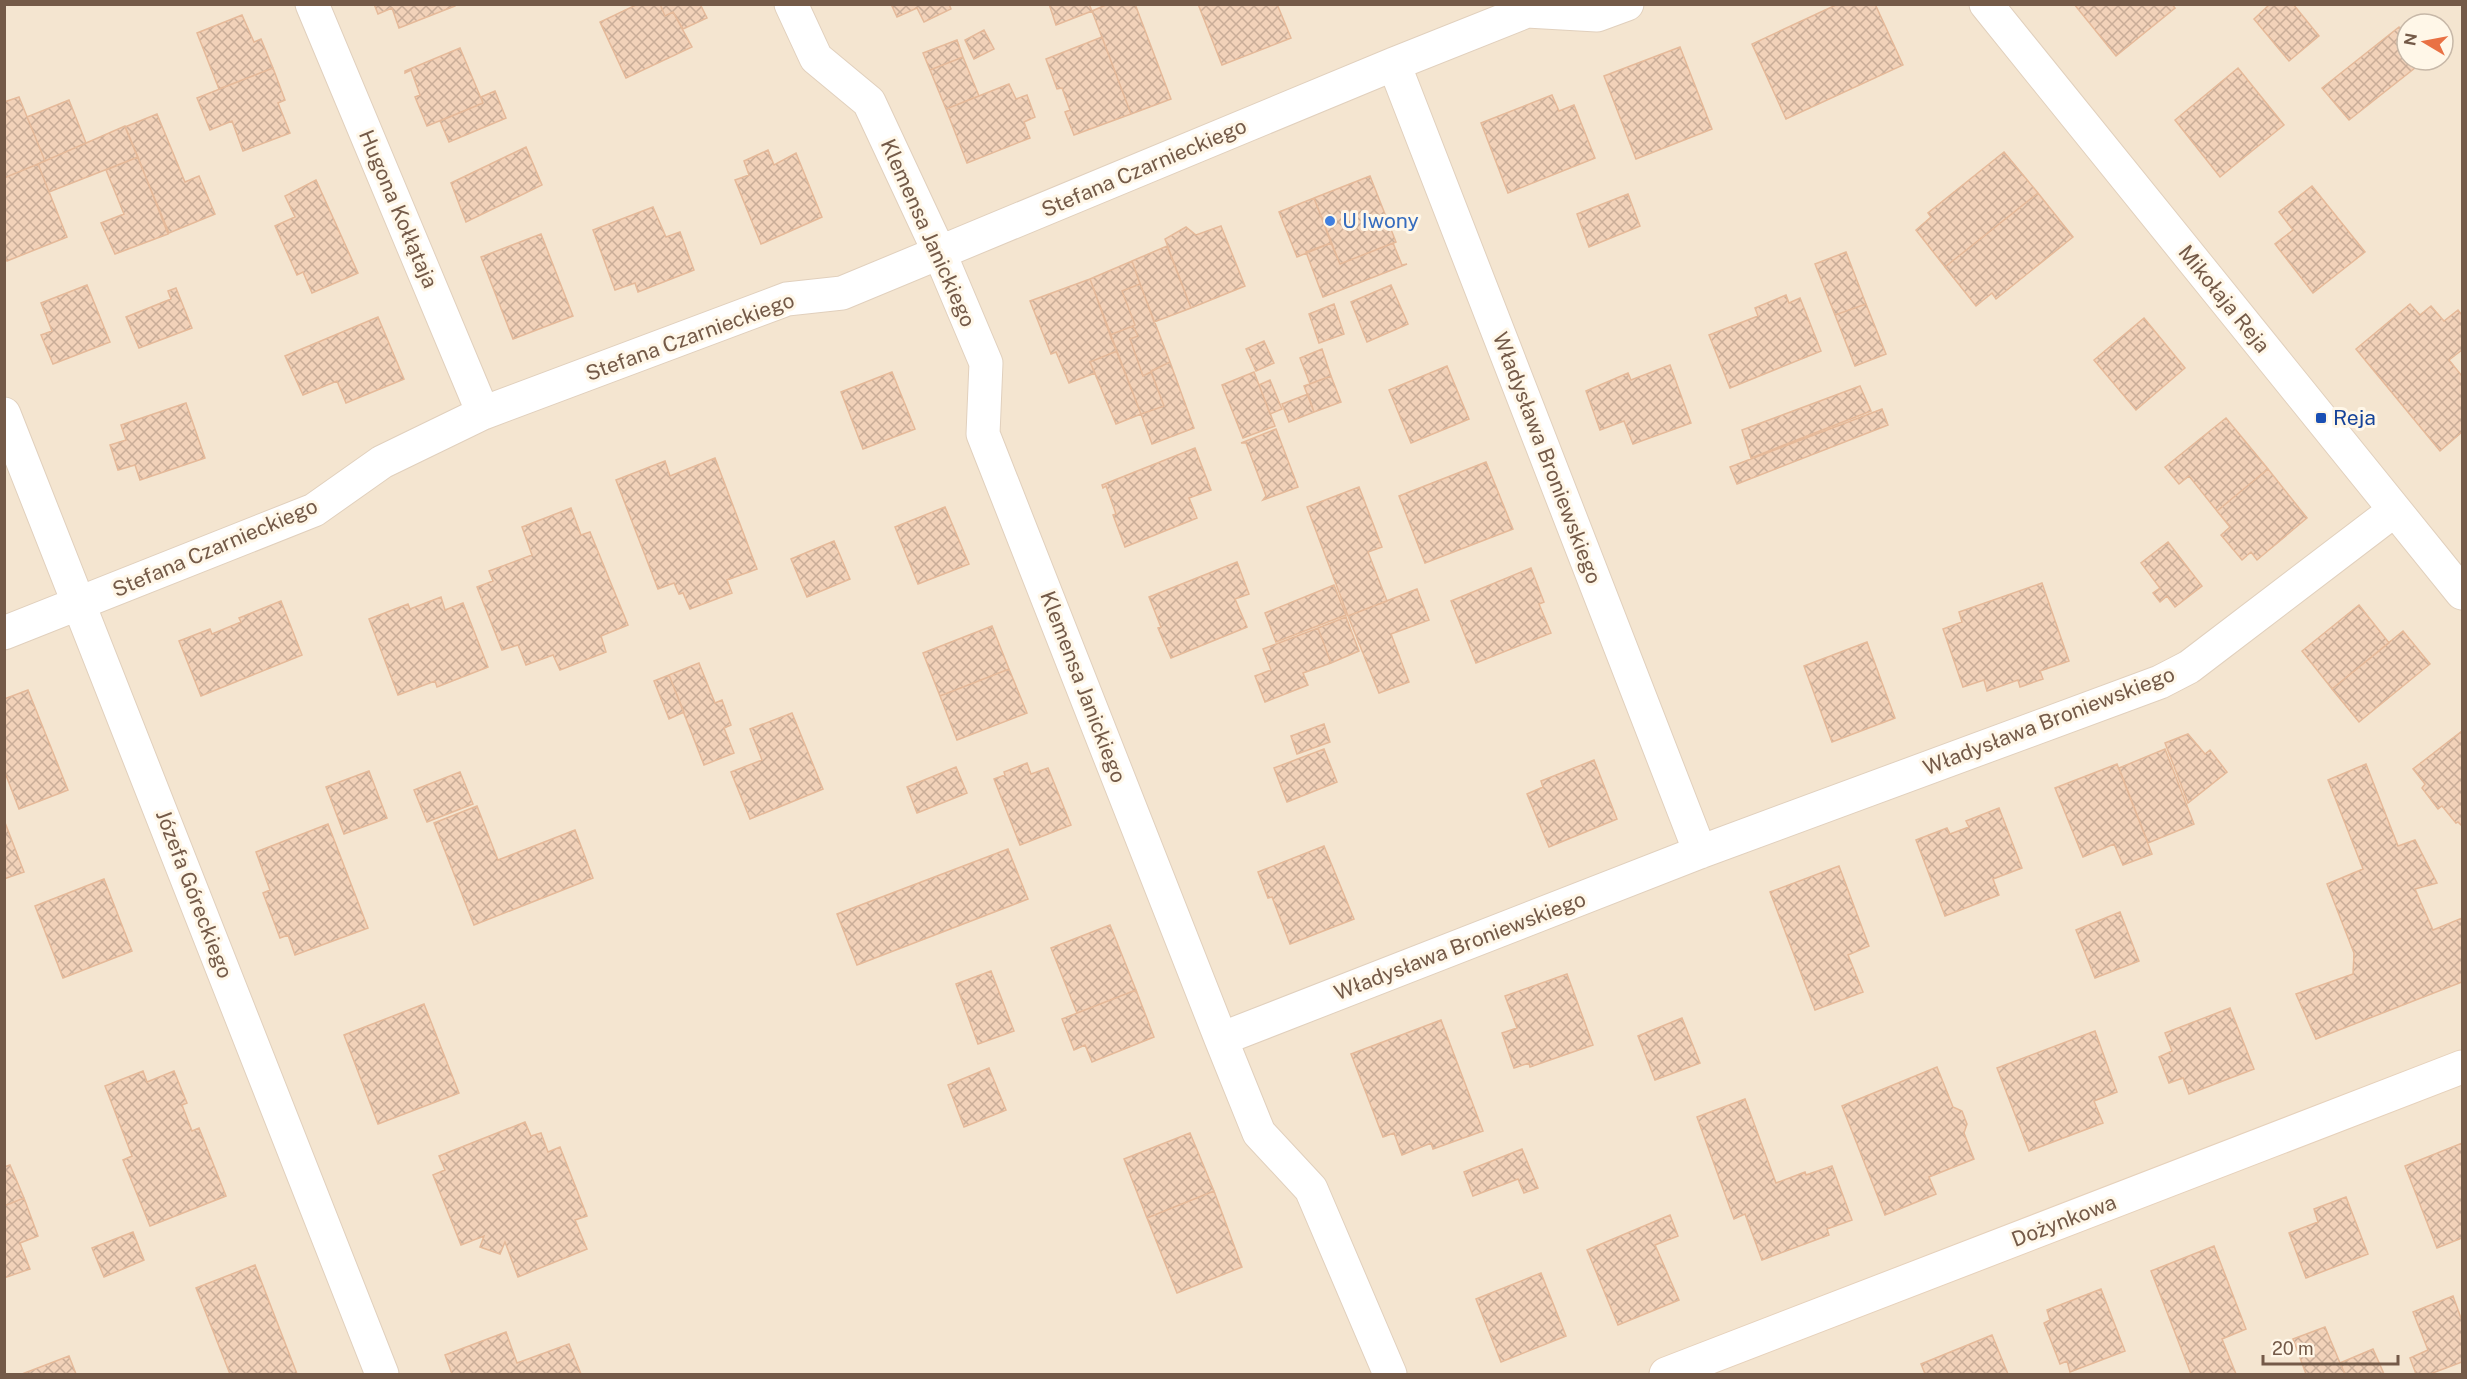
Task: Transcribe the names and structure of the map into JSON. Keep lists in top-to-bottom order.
{
  "streets": {
    "street": [
      "Stefana Czarnieckiego",
      "Hugona Kołłątaja",
      "Klemensa Janickiego",
      "Mikołaja Reja",
      "Władysława Broniewskiego",
      "Józefa Góreckiego",
      "Dożynkowa"
    ]
  },
  "crossings": [
    ["Stefana Czarnieckiego", "Hugona Kołłątaja"],
    ["Stefana Czarnieckiego", "Klemensa Janickiego"],
    ["Stefana Czarnieckiego", "Władysława Broniewskiego"],
    ["Stefana Czarnieckiego", "Józefa Góreckiego"],
    ["Klemensa Janickiego", "Władysława Broniewskiego"],
    ["Mikołaja Reja", "Władysława Broniewskiego"]
  ],
  "places": {
    "other": ["U Iwony"],
    "transit": ["Reja"]
  },
  "scale_bar": "20 m",
  "north": "left"
}
